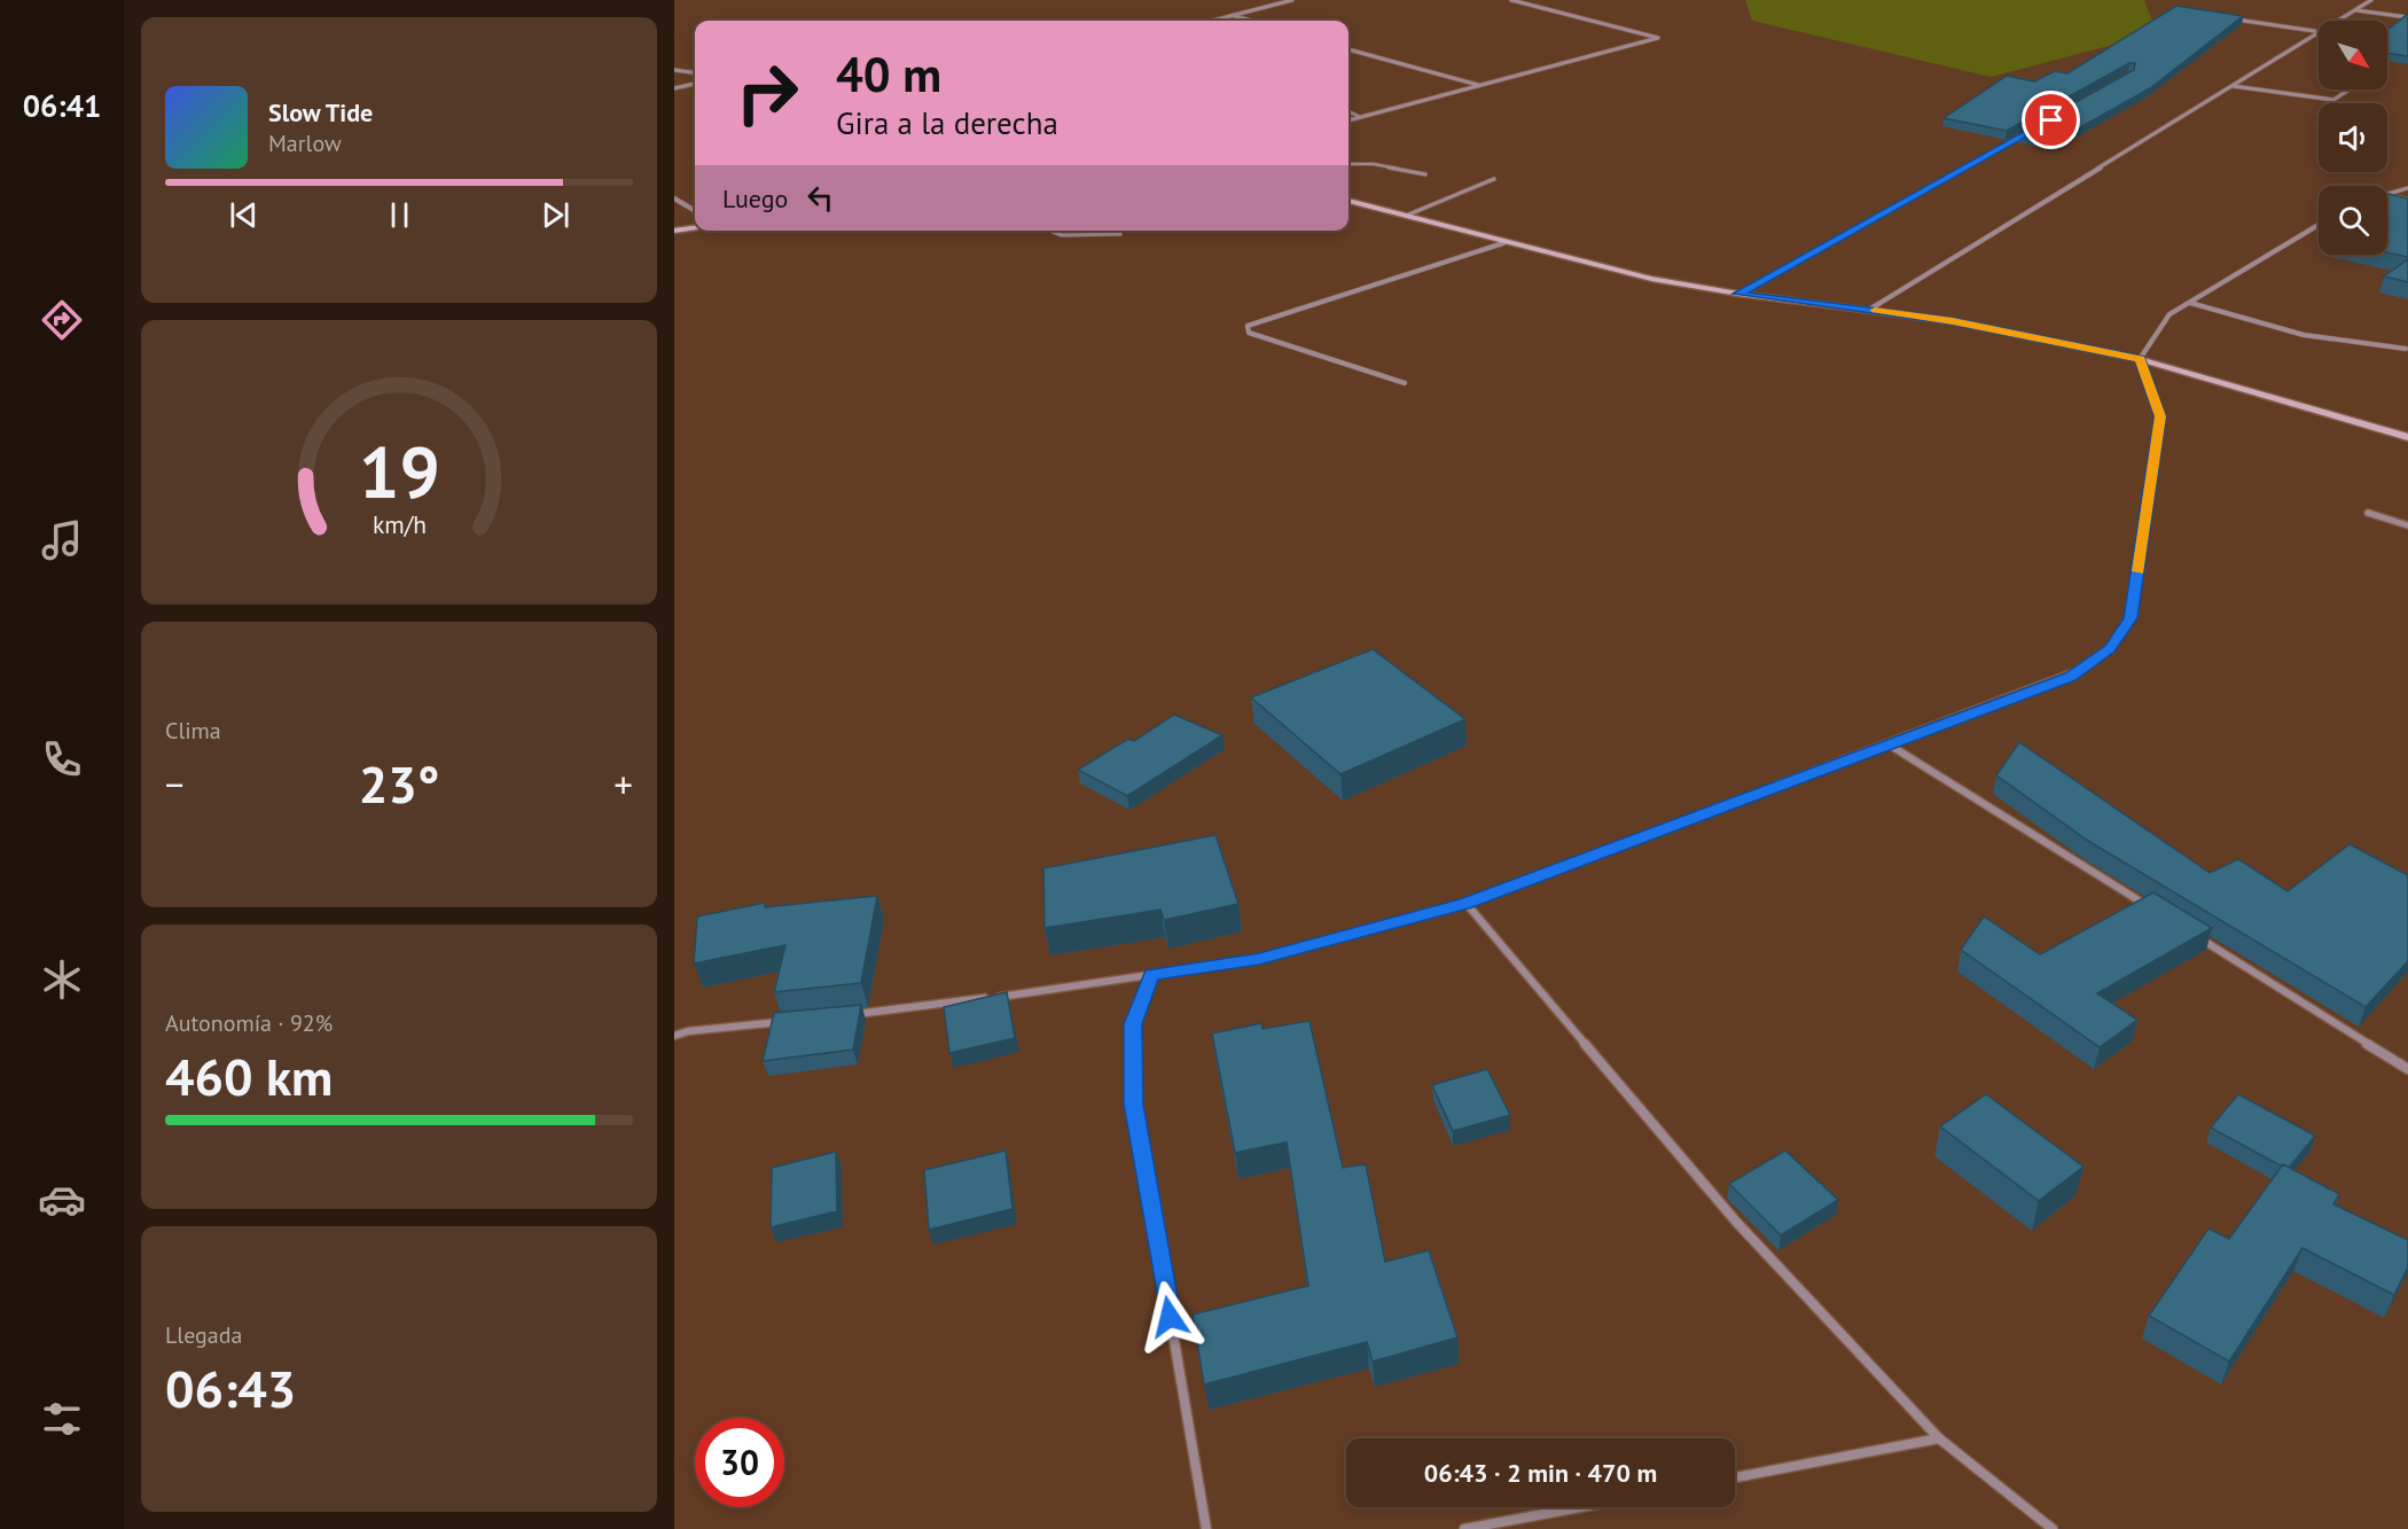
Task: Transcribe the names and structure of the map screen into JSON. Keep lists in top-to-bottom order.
{
  "north": "bottom right",
  "page": {
    "tabs": "06:41",
    "turn": ["40 m", "Gira a la derecha"],
    "song": ["Slow Tide", "Marlow"],
    "then": "Luego",
    "tile": [
      "Clima",
      ["Autonomía · 92%", "460 km"],
      ["Llegada", "06:43"]
    ],
    "heat": ["−", "23°", "+"],
    "limit": "30",
    "trip": "06:43 · 2 min · 470 m",
    "gauge": ["19", "km/h"]
  }
}
